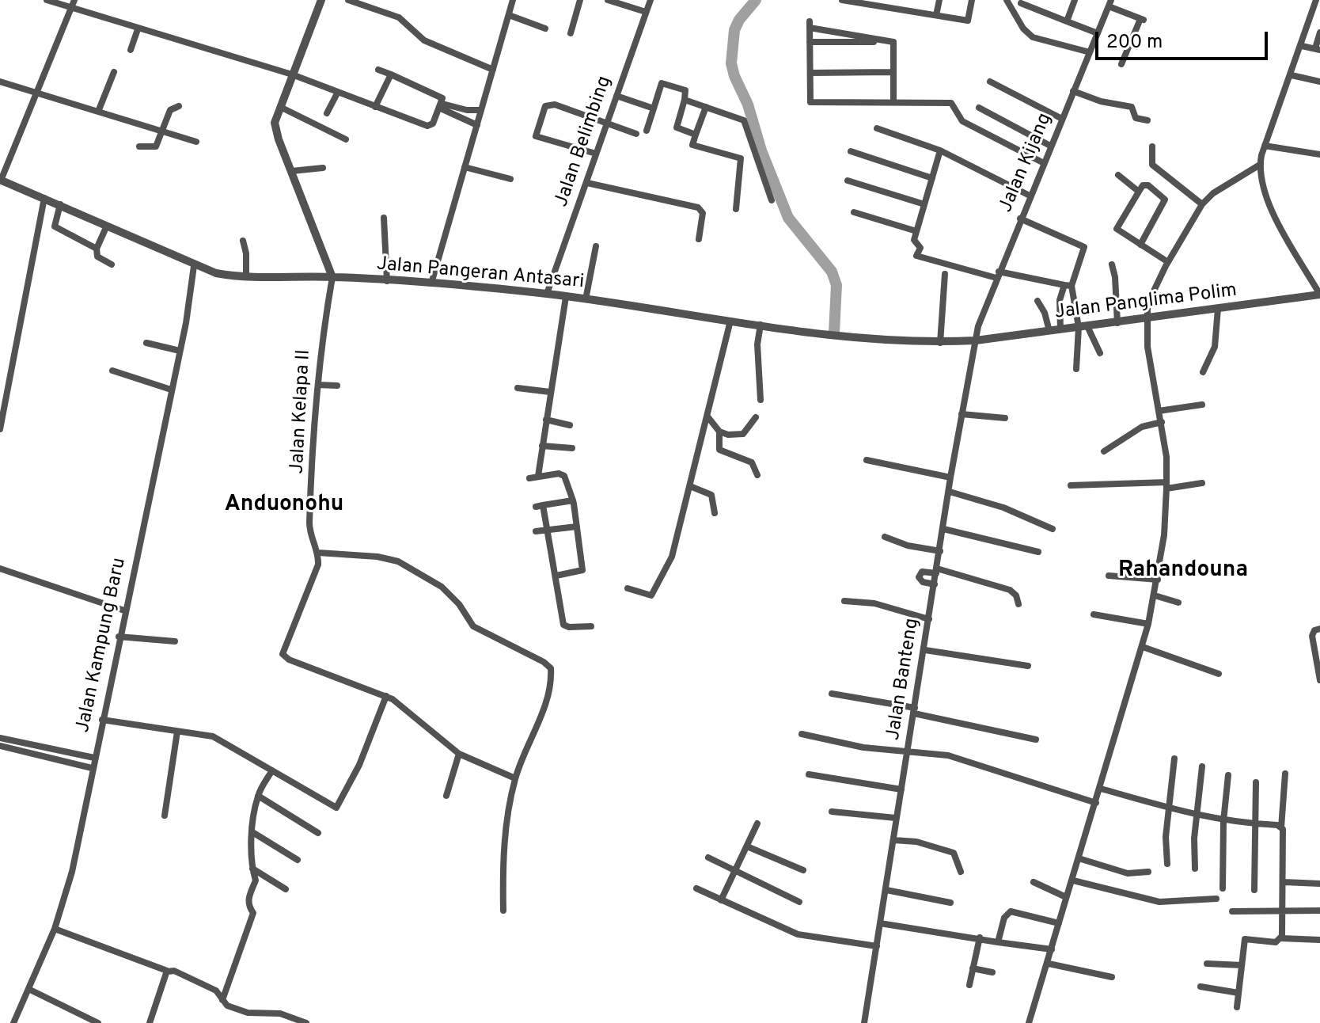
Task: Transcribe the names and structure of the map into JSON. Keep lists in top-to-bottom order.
{
  "streets": {
    "street": [
      "Jalan Belimbing",
      "Jalan Kijang",
      "Jalan Pangeran Antasari",
      "Jalan Panglima Polim",
      "Jalan Kelapa II",
      "Jalan Kampung Baru",
      "Jalan Banteng"
    ]
  },
  "crossings": [
    ["Jalan Belimbing", "Jalan Pangeran Antasari"],
    ["Jalan Kijang", "Jalan Pangeran Antasari"],
    ["Jalan Kijang", "Jalan Panglima Polim"],
    ["Jalan Kijang", "Jalan Banteng"],
    ["Jalan Pangeran Antasari", "Jalan Panglima Polim"],
    ["Jalan Pangeran Antasari", "Jalan Kelapa II"],
    ["Jalan Pangeran Antasari", "Jalan Kampung Baru"],
    ["Jalan Pangeran Antasari", "Jalan Banteng"],
    ["Jalan Panglima Polim", "Jalan Banteng"]
  ],
  "districts": ["Anduonohu", "Rahandouna"],
  "scale_bar": "200 m"
}
